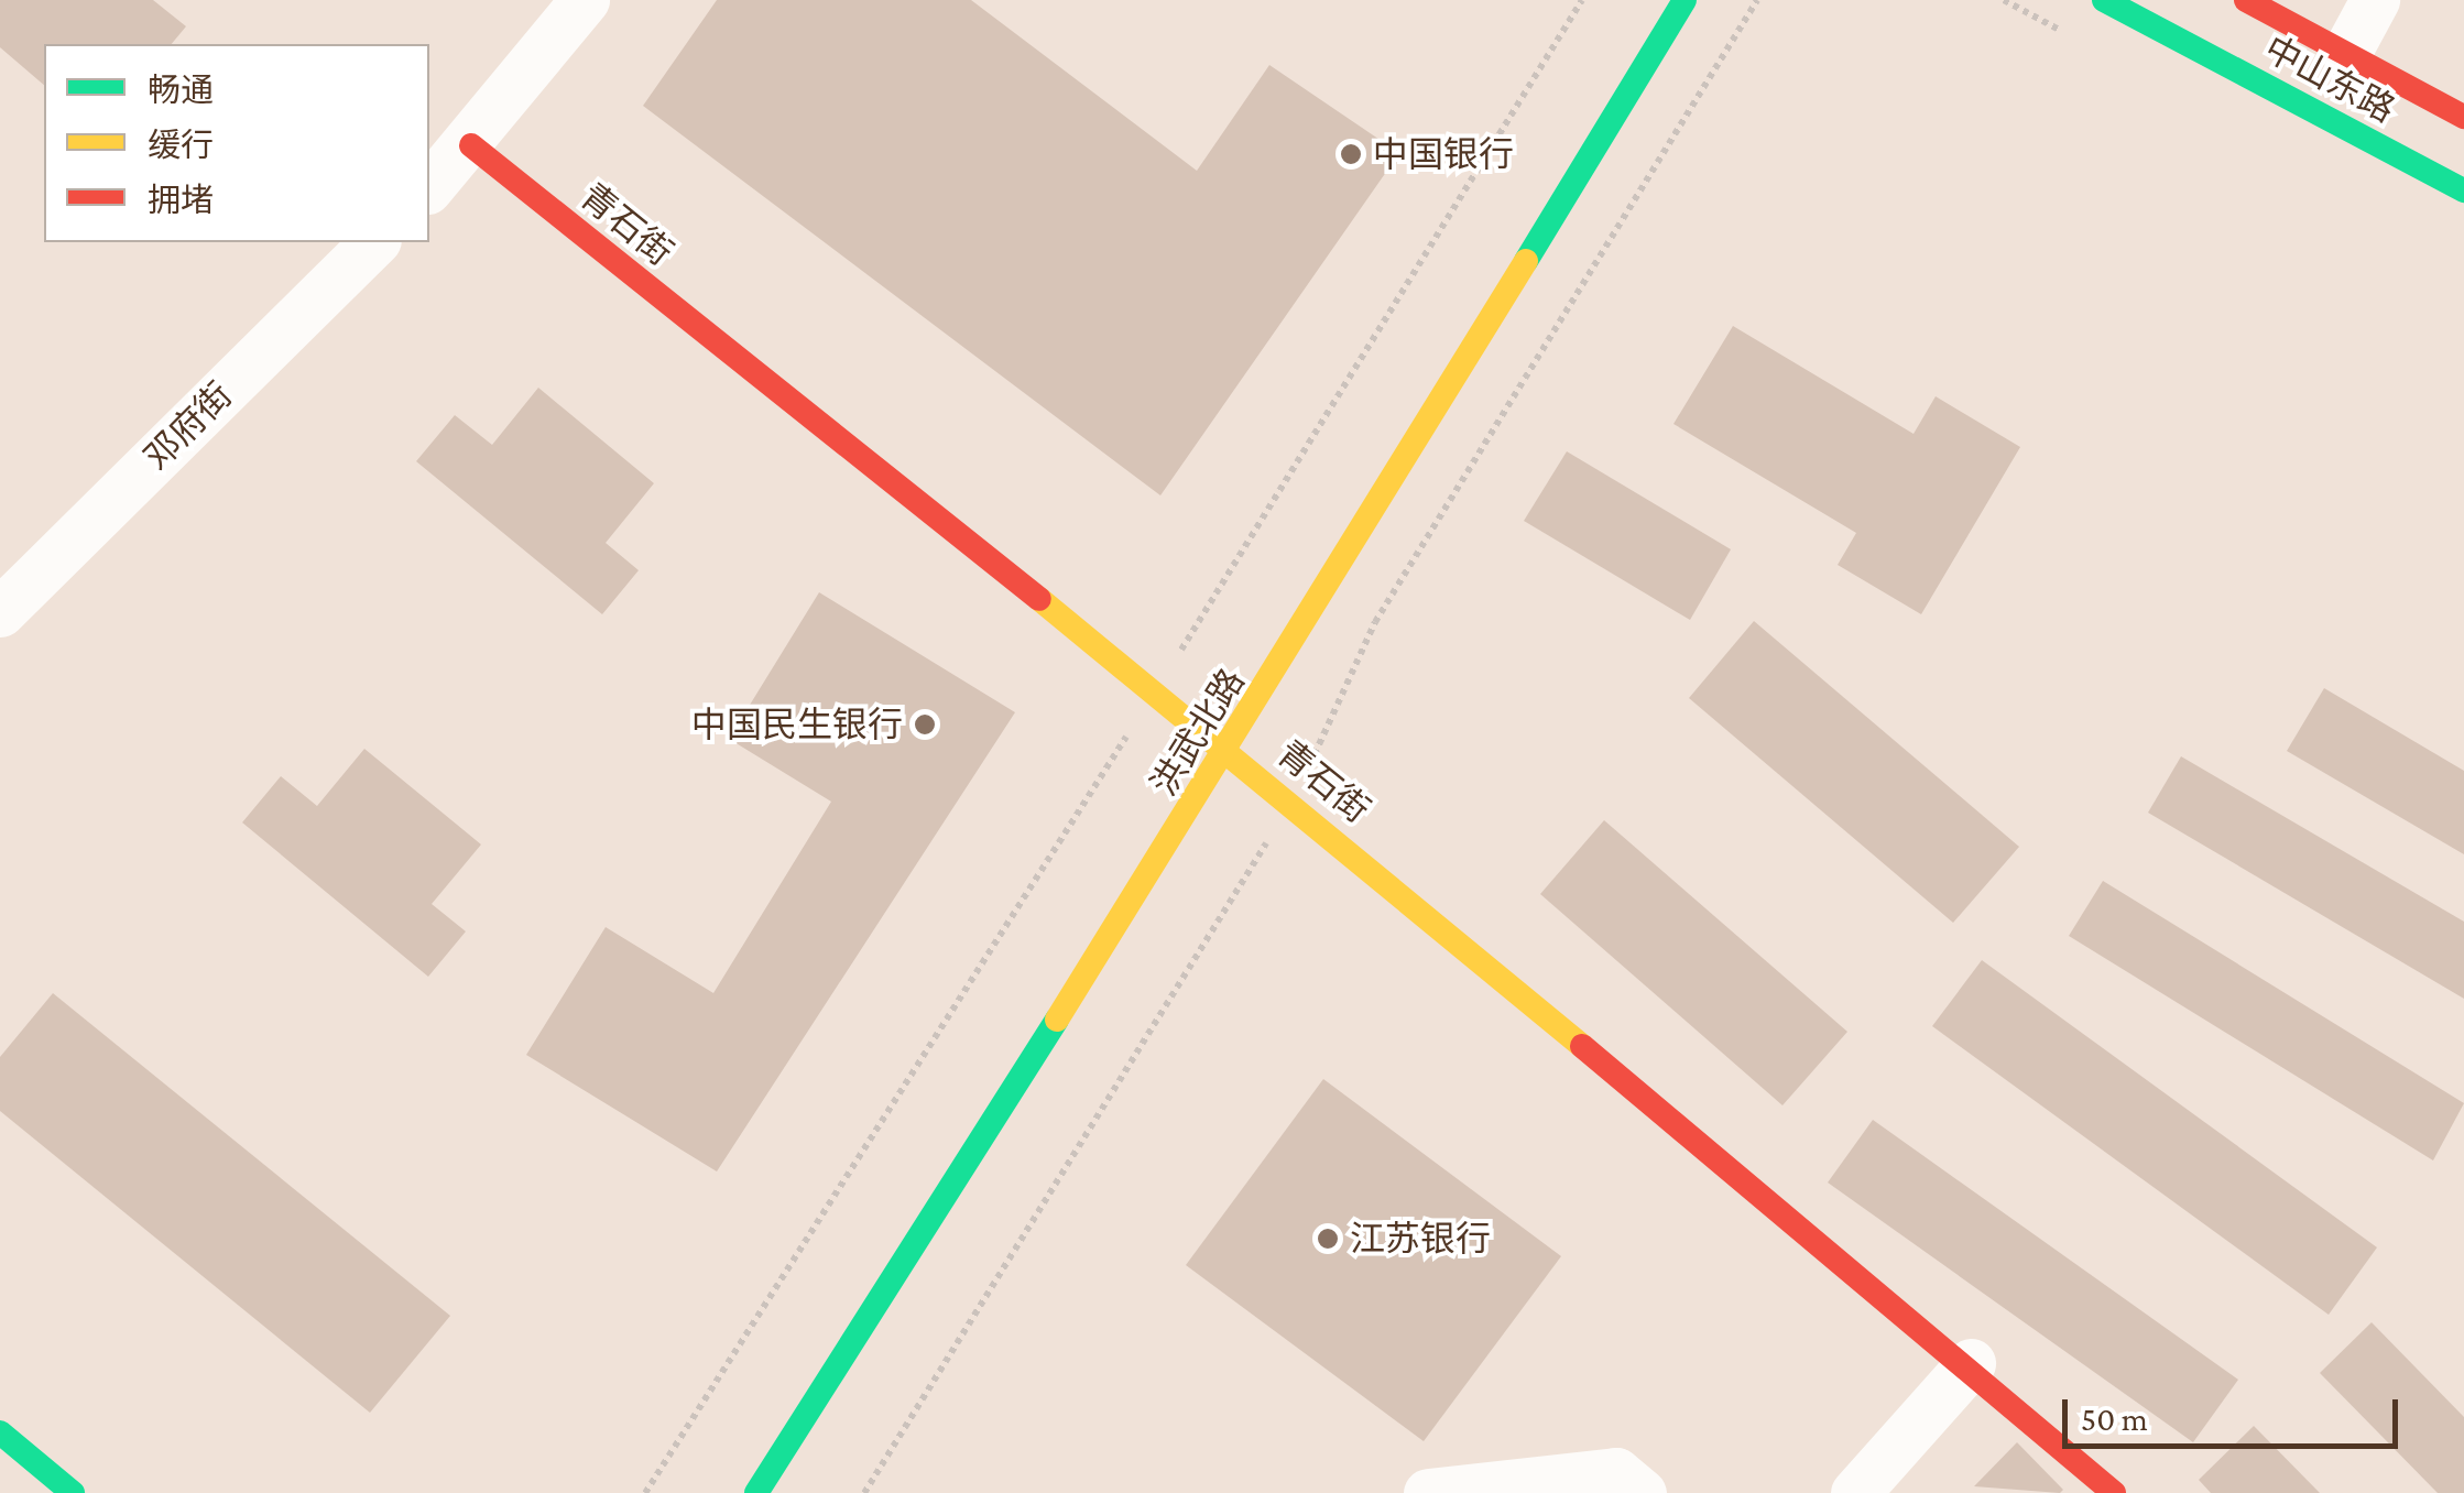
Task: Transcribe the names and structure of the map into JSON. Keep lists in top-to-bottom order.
{
  "streets": {
    "main road": ["中山东路", "青石街", "洪武北路"],
    "street": ["邓府街"]
  },
  "crossings": [
    ["青石街", "洪武北路"]
  ],
  "places": ["中国银行", "中国民生银行", "江苏银行"],
  "legend": ["畅通", "缓行", "拥堵"],
  "scale_bar": "50 m"
}
